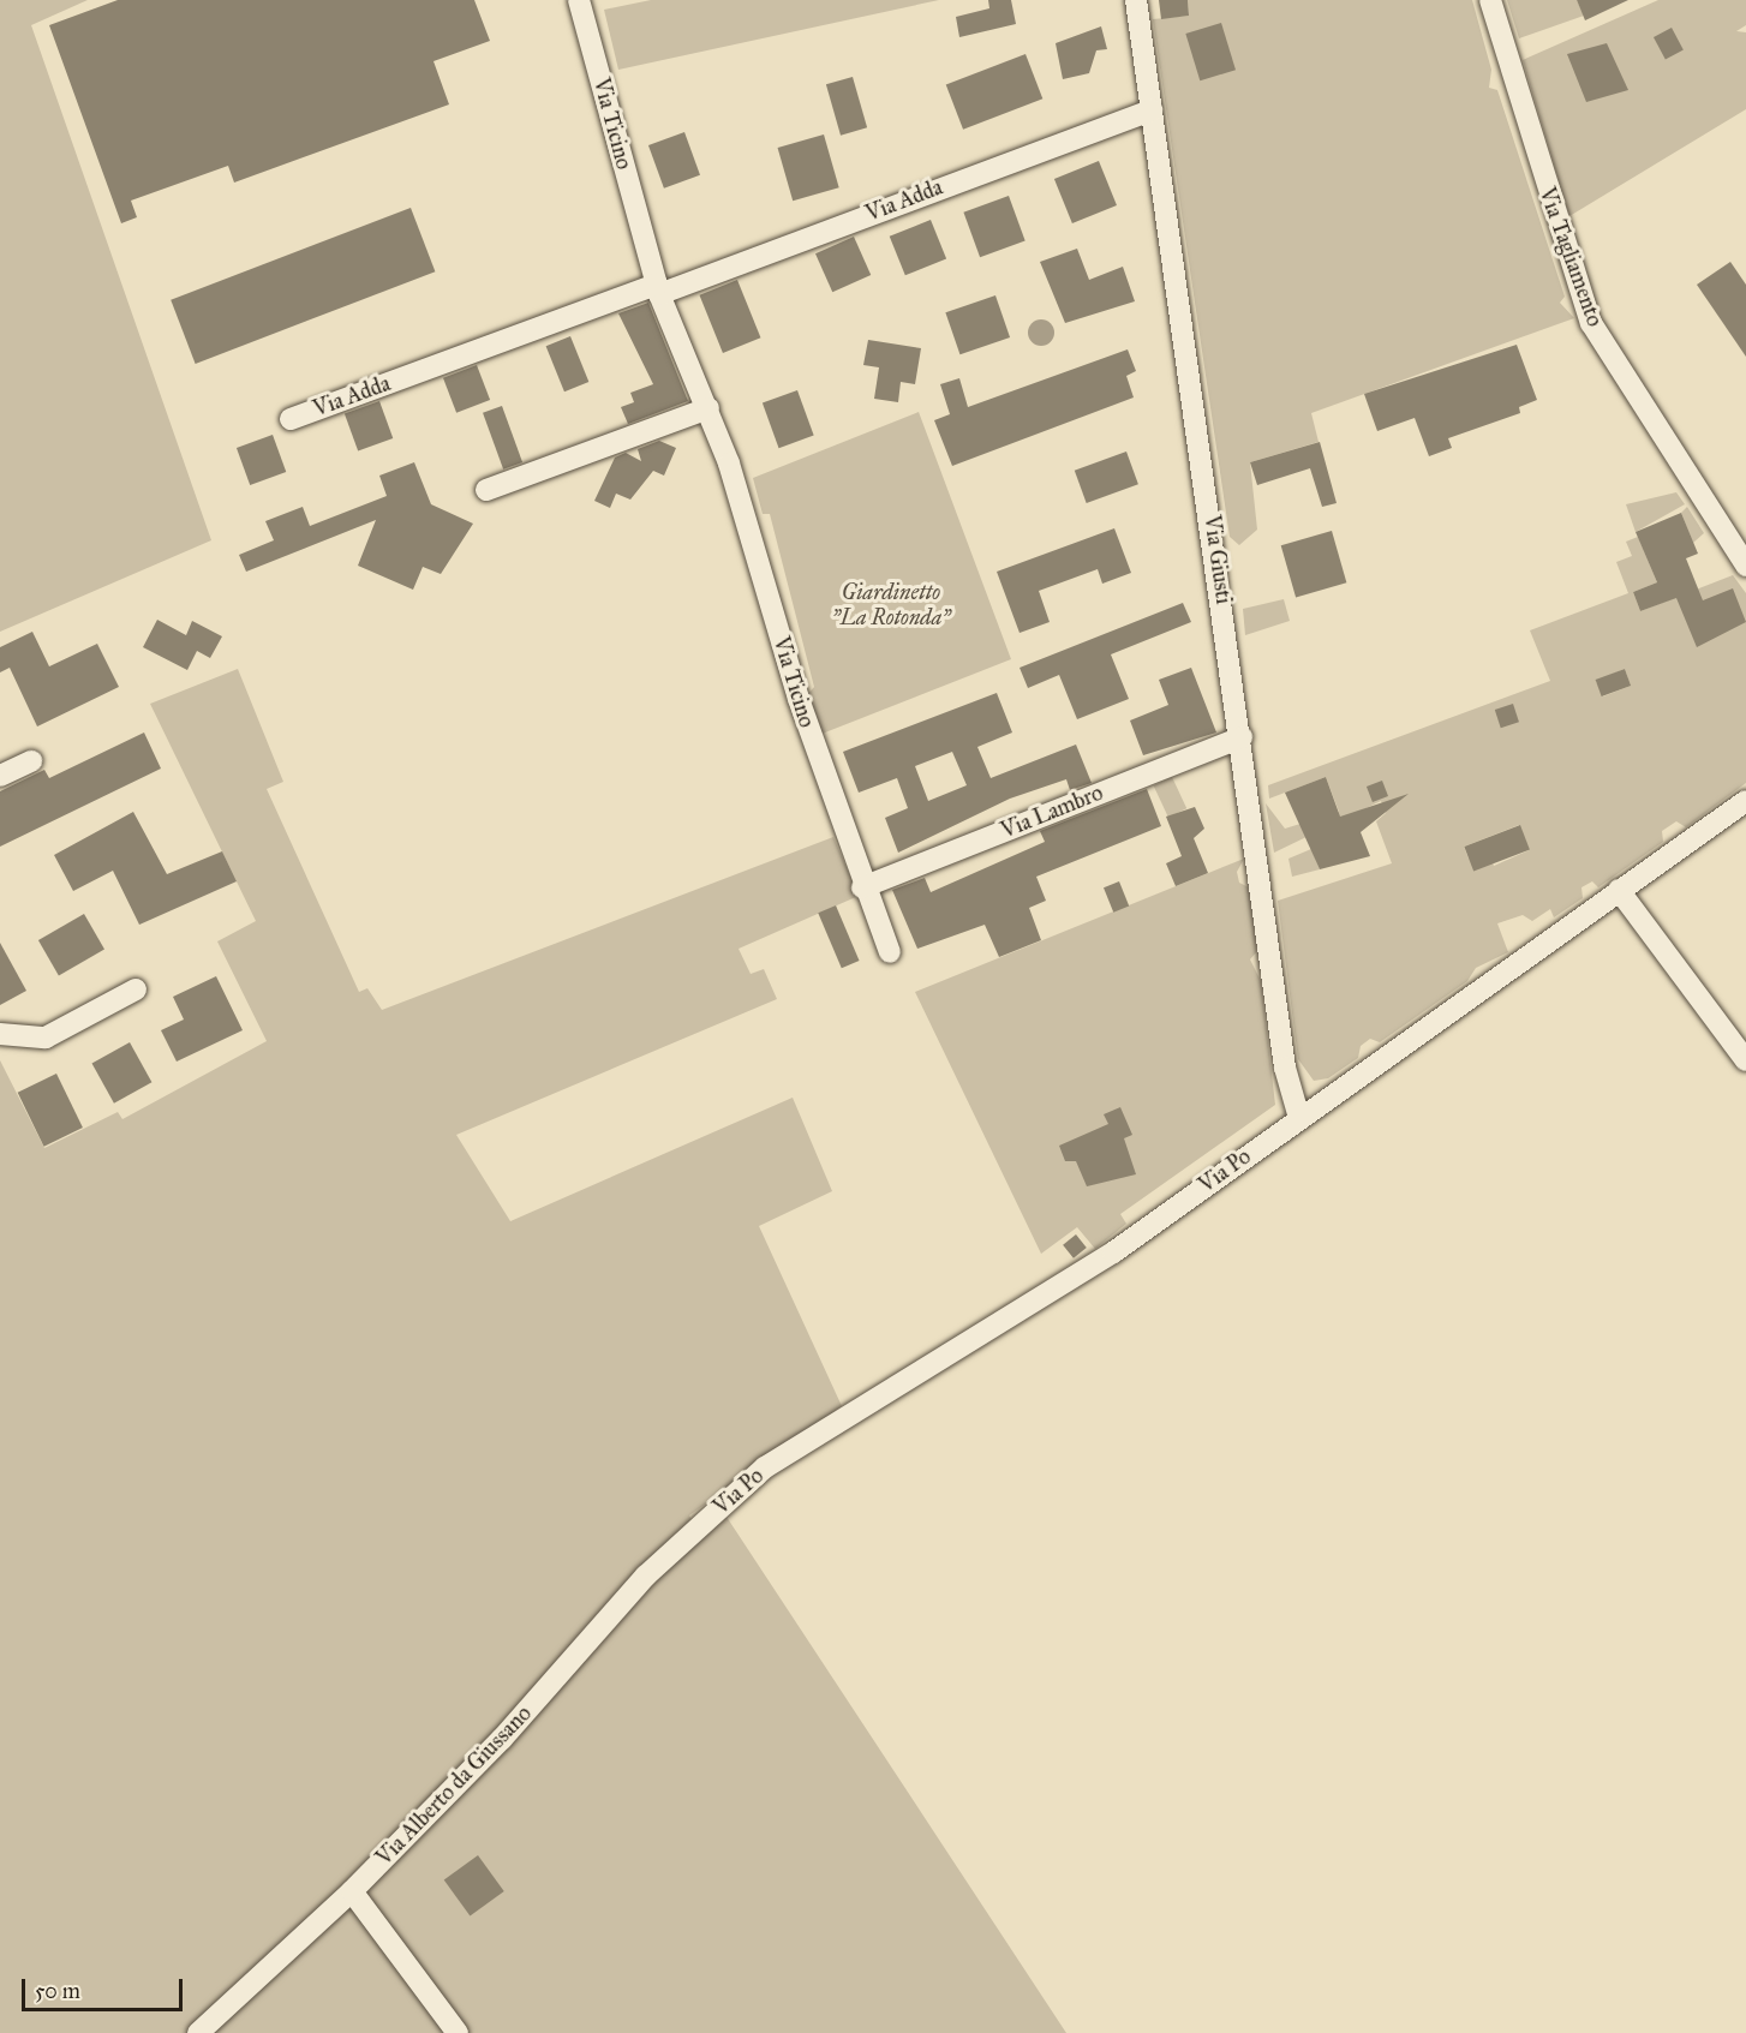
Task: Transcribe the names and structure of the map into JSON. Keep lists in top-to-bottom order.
{
  "streets": {
    "street": [
      "Via Ticino",
      "Via Adda",
      "Via Tagliamento",
      "Via Giusti",
      "Via Lambro",
      "Via Po",
      "Via Alberto da Giussano"
    ]
  },
  "crossings": [
    ["Via Ticino", "Via Adda"],
    ["Via Ticino", "Via Lambro"],
    ["Via Adda", "Via Giusti"],
    ["Via Giusti", "Via Lambro"],
    ["Via Giusti", "Via Po"],
    ["Via Po", "Via Alberto da Giussano"]
  ],
  "parks": ["Giardinetto \"La Rotonda\""],
  "scale_bar": "50 m"
}
